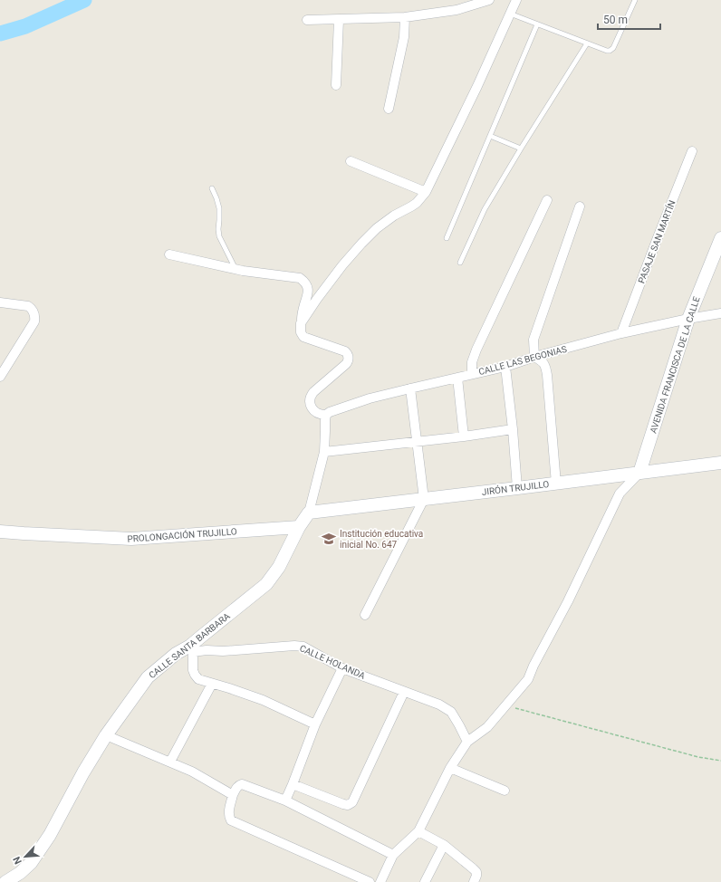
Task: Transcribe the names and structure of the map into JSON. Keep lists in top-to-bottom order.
{
  "streets": {
    "street": [
      "PASAJE SAN MARTÍN",
      "CALLE LAS BEGONIAS",
      "AVENIDA FRANCISCA DE LA CALLE",
      "JIRÓN TRUJILLO",
      "PROLONGACIÓN TRUJILLO",
      "CALLE SANTA BARBARA",
      "CALLE HOLANDA"
    ]
  },
  "crossings": [
    ["PASAJE SAN MARTÍN", "CALLE LAS BEGONIAS"],
    ["CALLE LAS BEGONIAS", "AVENIDA FRANCISCA DE LA CALLE"],
    ["CALLE LAS BEGONIAS", "CALLE SANTA BARBARA"],
    ["AVENIDA FRANCISCA DE LA CALLE", "JIRÓN TRUJILLO"],
    ["JIRÓN TRUJILLO", "CALLE SANTA BARBARA"],
    ["PROLONGACIÓN TRUJILLO", "CALLE SANTA BARBARA"],
    ["CALLE SANTA BARBARA", "CALLE HOLANDA"]
  ],
  "places": {
    "school or university": ["Institución educativa inicial No. 647"]
  },
  "scale_bar": "50 m",
  "north": "bottom left"
}
